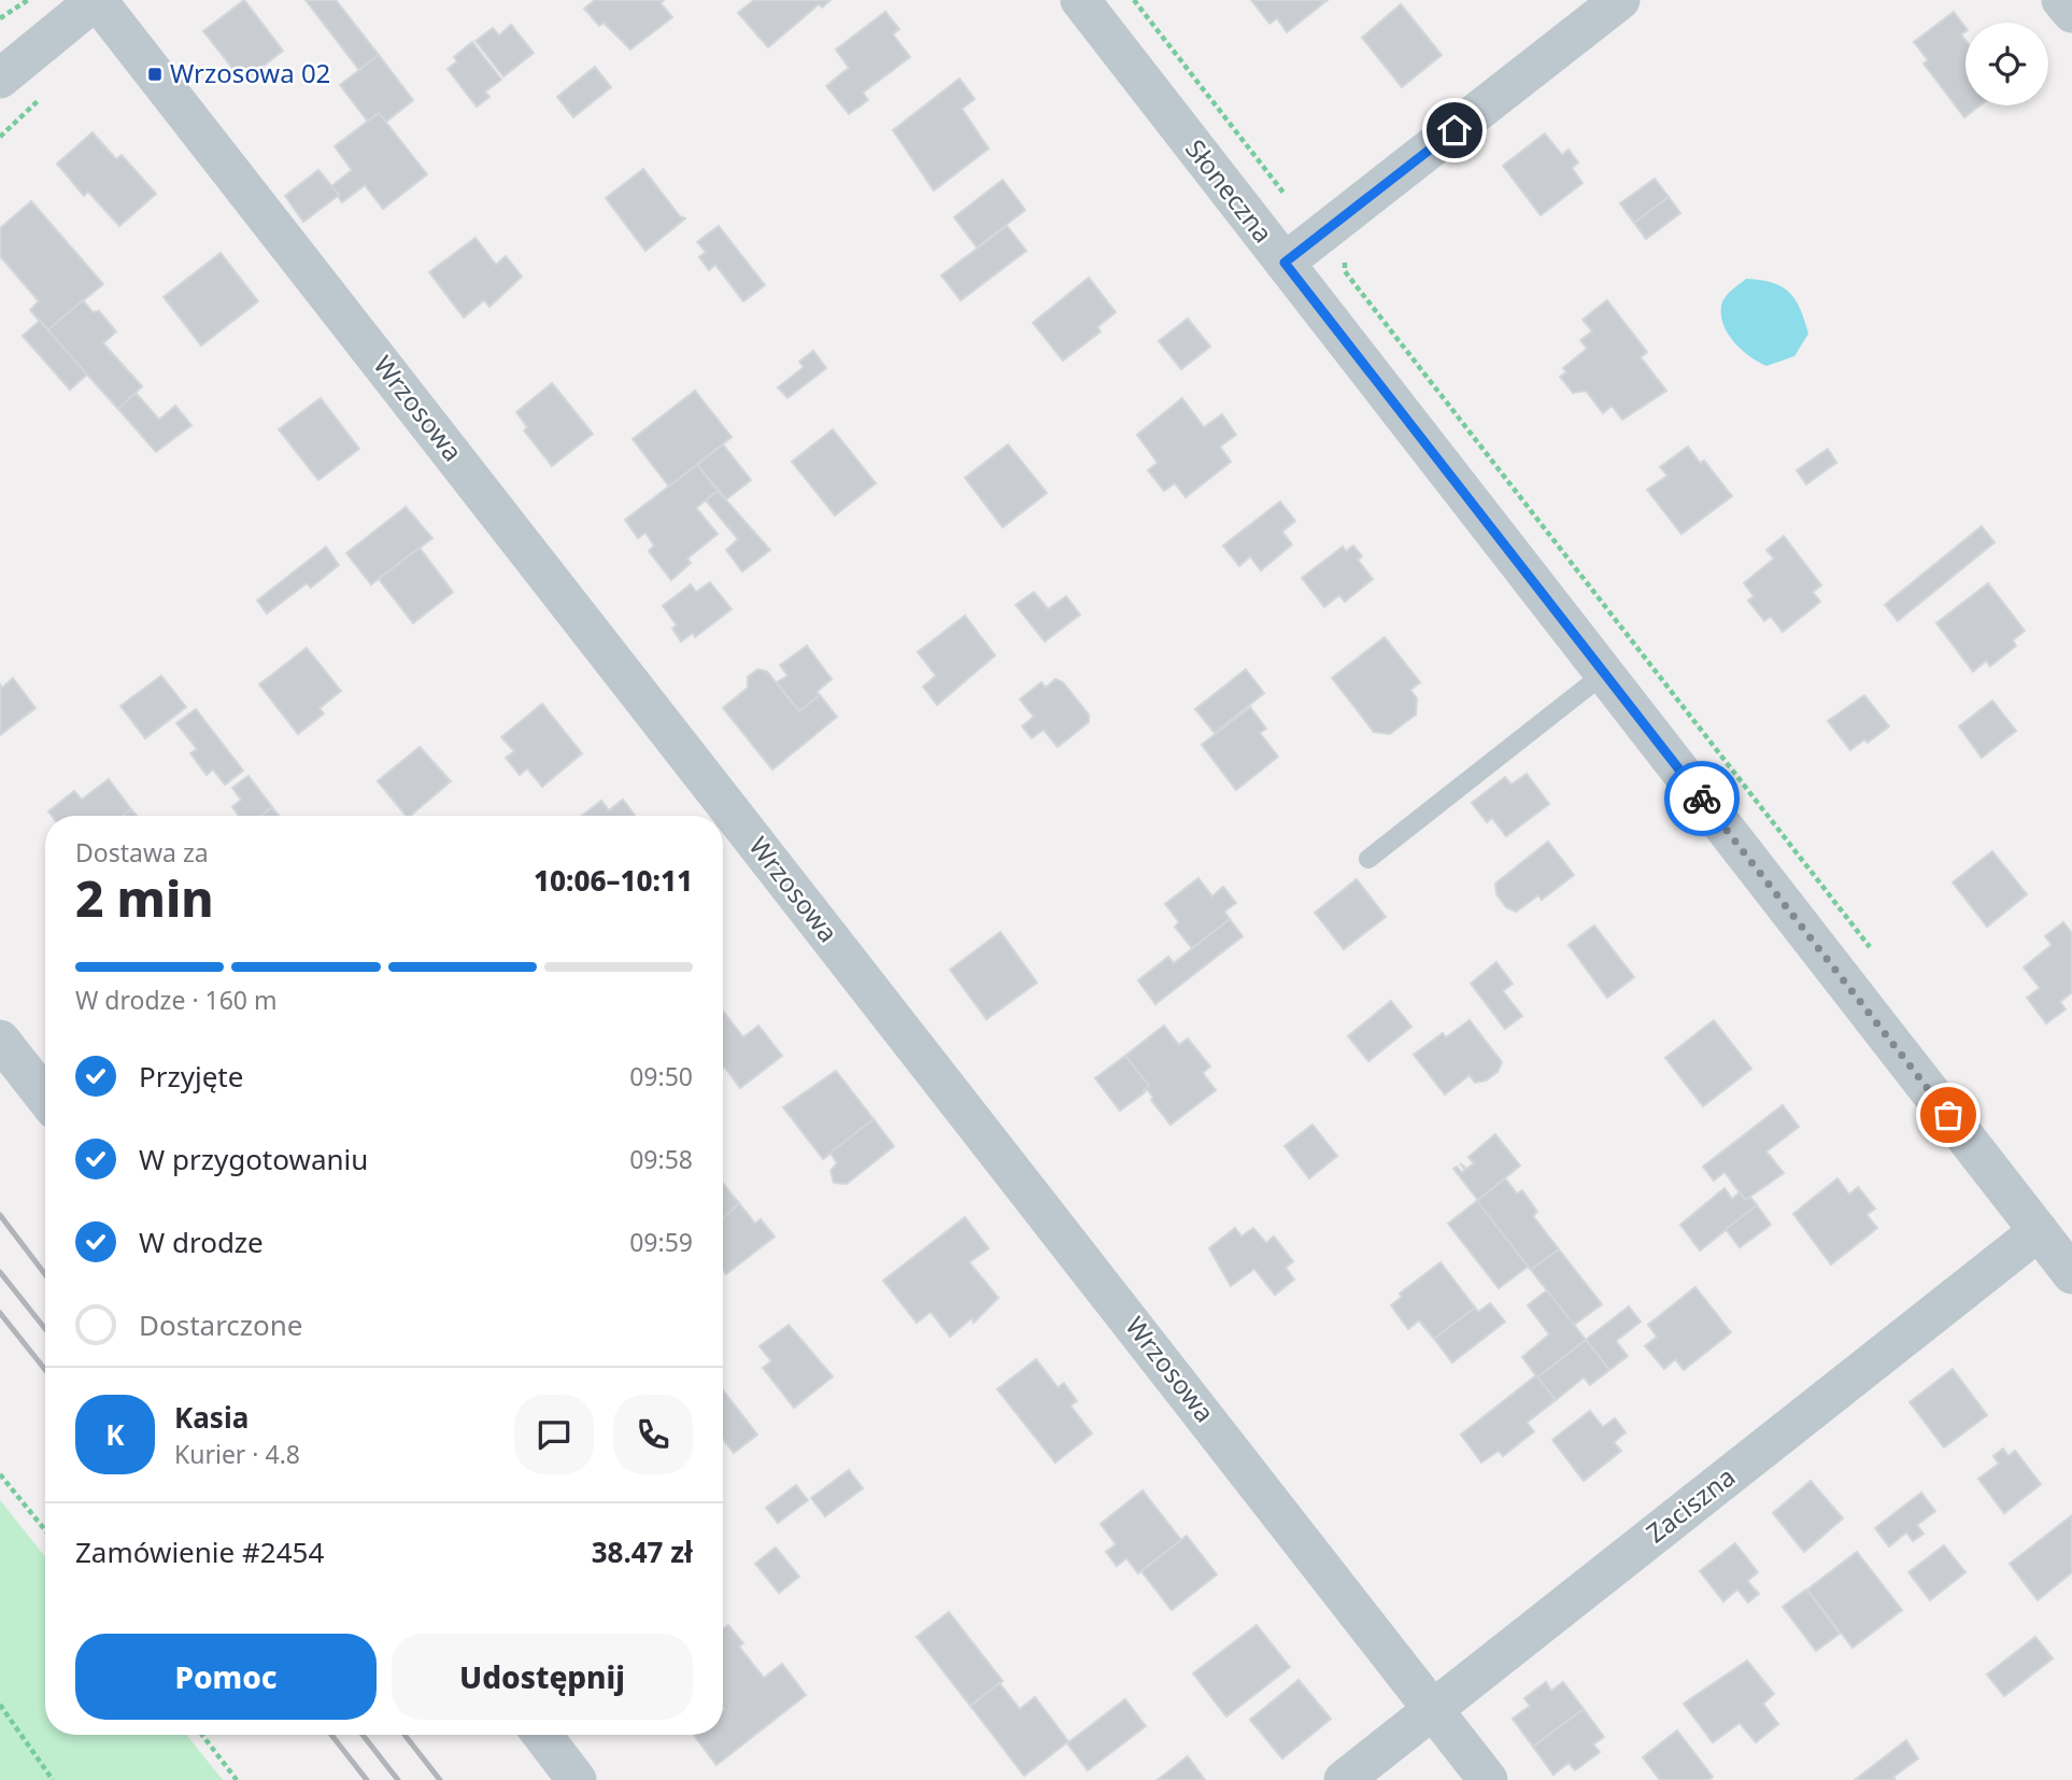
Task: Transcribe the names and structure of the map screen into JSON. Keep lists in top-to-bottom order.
{
  "streets": {
    "street": ["Słoneczna", "Wrzosowa", "Zaciszna"]
  },
  "crossings": [
    ["Słoneczna", "Zaciszna"],
    ["Wrzosowa", "Zaciszna"]
  ],
  "places": {
    "transit": ["Wrzosowa 02"]
  },
  "page": {
    "heading": ["2 min", "Dostawa za", "10:06–10:11"],
    "panel": [
      "Kasia",
      "Kurier · 4.8",
      "Zamówienie #2454",
      "38.47 zł"
    ],
    "bar": "W drodze · 160 m",
    "list": [
      ["Przyjęte", "09:50"],
      ["W przygotowaniu", "09:58"],
      ["W drodze", "09:59"],
      "Dostarczone"
    ],
    "round": "K",
    "buttons": ["Pomoc", "Udostępnij"]
  }
}
